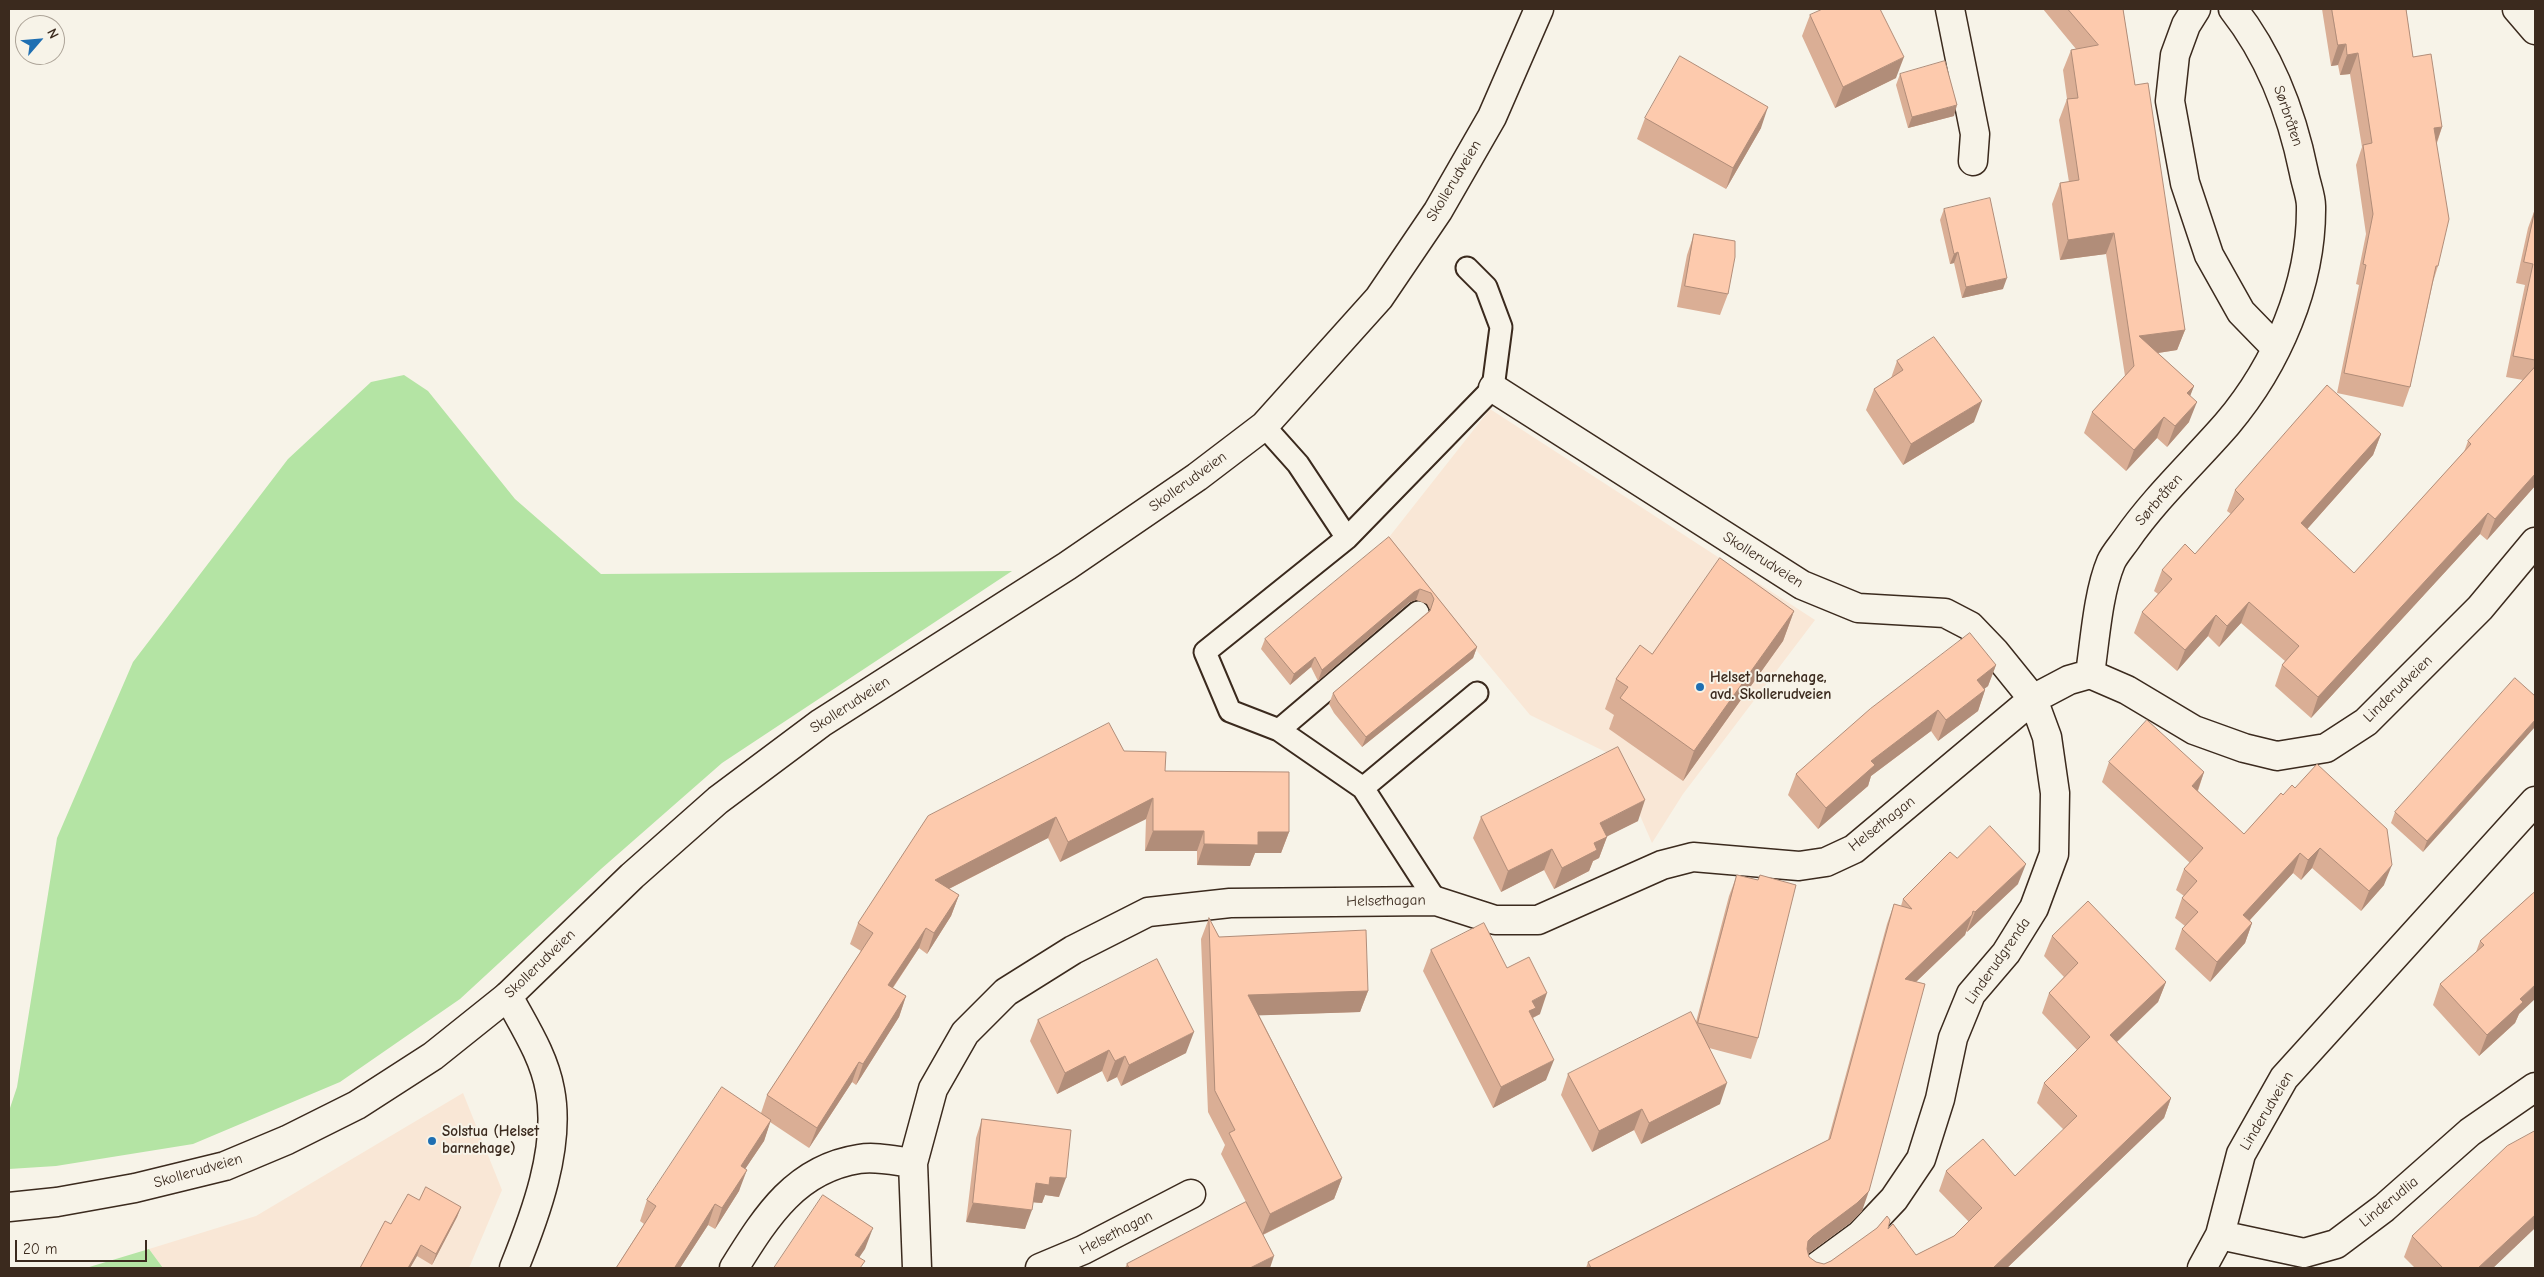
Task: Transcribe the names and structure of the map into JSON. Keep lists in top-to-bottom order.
{
  "streets": {
    "street": [
      "Sørbråten",
      "Skollerudveien",
      "Linderudveien",
      "Helsethagan",
      "Linderudgrenda",
      "Linderudlia"
    ]
  },
  "crossings": [
    ["Sørbråten", "Linderudveien"],
    ["Skollerudveien", "Helsethagan"],
    ["Skollerudveien", "Linderudgrenda"],
    ["Linderudveien", "Linderudlia"],
    ["Helsethagan", "Linderudgrenda"]
  ],
  "places": ["Helset barnehage, avd. Skollerudveien", "Solstua (Helset barnehage)"],
  "scale_bar": "20 m",
  "north": "top right"
}
